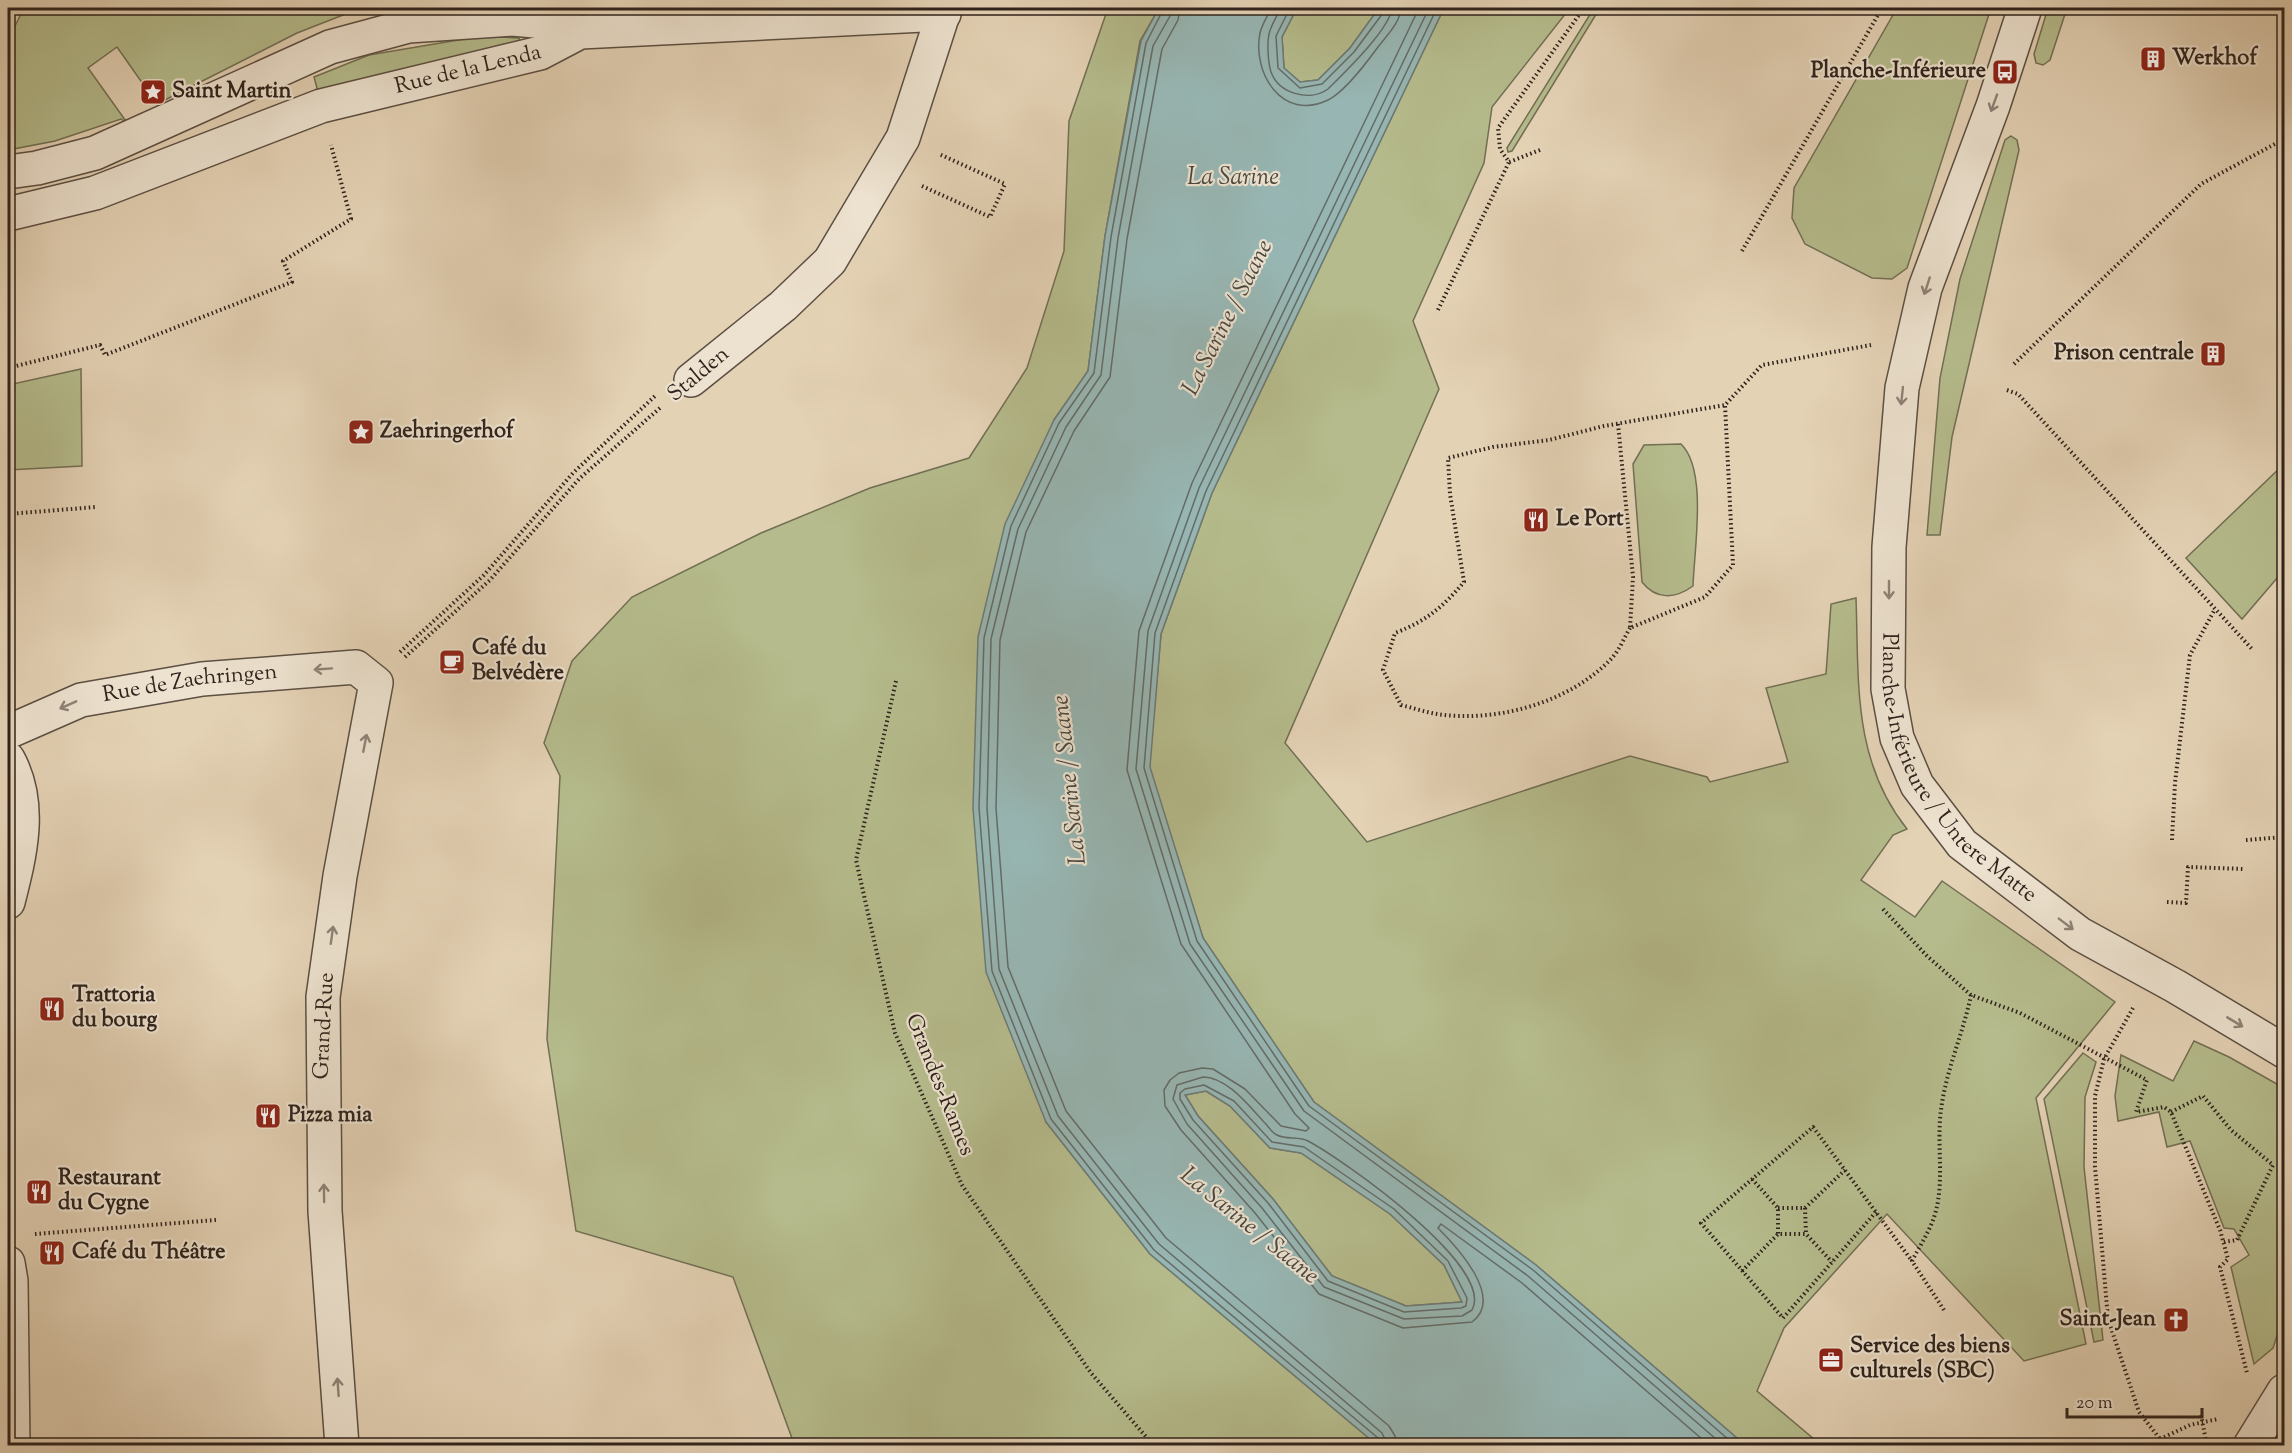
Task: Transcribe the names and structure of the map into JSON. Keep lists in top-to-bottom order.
{
  "streets": {
    "street": [
      "Rue de la Lenda",
      "Stalden",
      "Rue de Zaehringen",
      "Planche-Inférieure / Untere Matte",
      "Grand-Rue"
    ],
    "path": ["Grandes-Rames"]
  },
  "crossings": [
    ["Rue de la Lenda", "Stalden"],
    ["Stalden", "Rue de Zaehringen"],
    ["Stalden", "Grand-Rue"],
    ["Rue de Zaehringen", "Grand-Rue"]
  ],
  "one_way": ["Rue de Zaehringen", "Planche-Inférieure / Untere Matte", "Grand-Rue"],
  "water": ["La Sarine", "La Sarine / Saane"],
  "places": {
    "building": ["Werkhof", "Prison centrale"],
    "bus stop": ["Planche-Inférieure"],
    "place": ["Saint Martin", "Zaehringerhof"],
    "restaurant": [
      "Le Port",
      "Trattoria du bourg",
      "Pizza mia",
      "Restaurant du Cygne",
      "Café du Théâtre"
    ],
    "cafe": ["Café du Belvédère"],
    "church": ["Saint-Jean"],
    "office": ["Service des biens culturels (SBC)"]
  },
  "scale_bar": "20 m"
}
